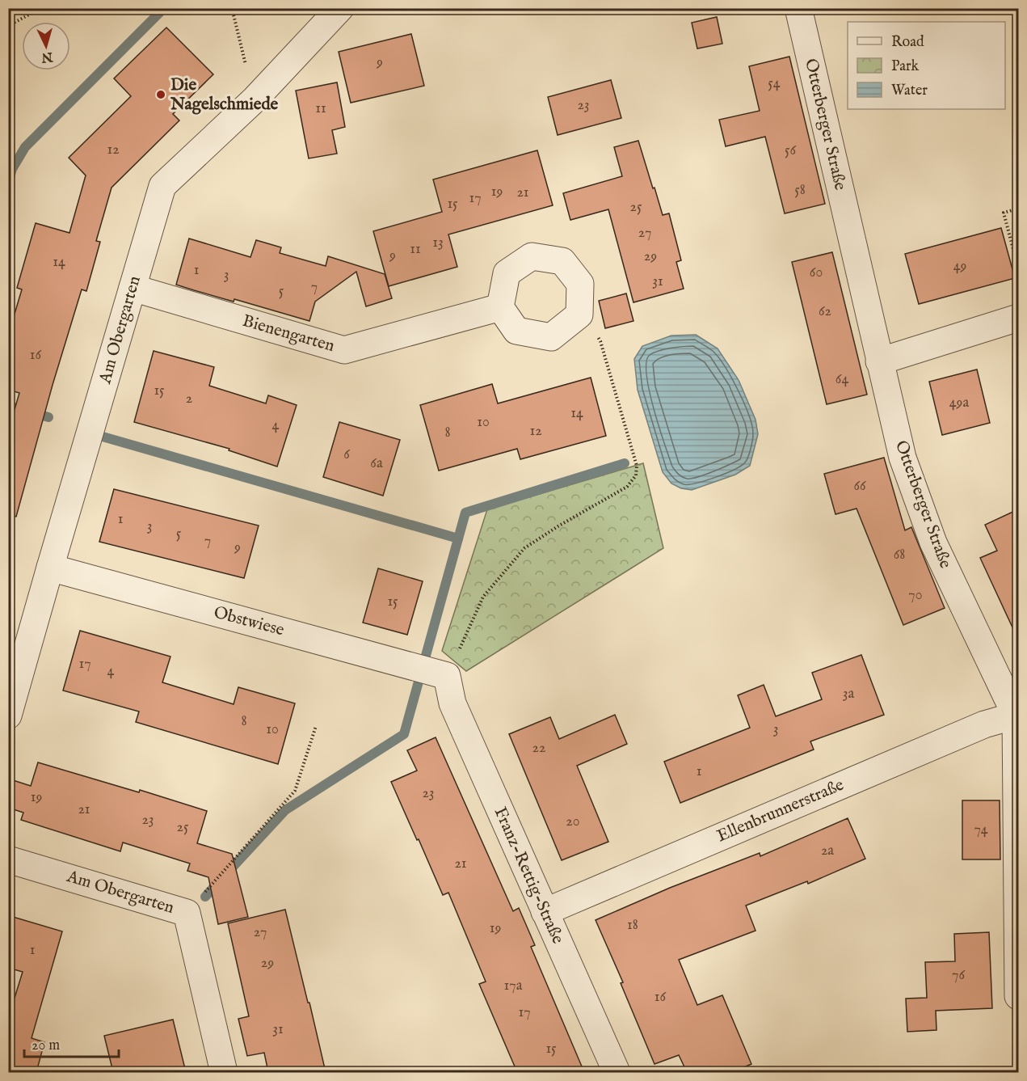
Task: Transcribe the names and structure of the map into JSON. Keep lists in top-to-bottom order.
{
  "streets": {
    "street": [
      "Otterberger Straße",
      "Am Obergarten",
      "Bienengarten",
      "Obstwiese",
      "Ellenbrunnerstraße",
      "Franz-Rettig-Straße"
    ]
  },
  "crossings": [
    ["Otterberger Straße", "Ellenbrunnerstraße"],
    ["Am Obergarten", "Bienengarten"],
    ["Am Obergarten", "Obstwiese"],
    ["Obstwiese", "Franz-Rettig-Straße"],
    ["Ellenbrunnerstraße", "Franz-Rettig-Straße"]
  ],
  "places": ["Die Nagelschmiede"],
  "house_numbers": [
    "9",
    "54",
    "23",
    "11",
    "12",
    "56",
    "58",
    "19",
    "21",
    "17",
    "15",
    "25",
    "27",
    "13",
    "11",
    "9",
    "29",
    "14",
    "49",
    "1",
    "60",
    "3",
    "31",
    "7",
    "5",
    "62",
    "16",
    "64",
    "15",
    "2",
    "49a",
    "14",
    "10",
    "4",
    "12",
    "8",
    "6",
    "6a",
    "66",
    "1",
    "3",
    "5",
    "7",
    "9",
    "68",
    "70",
    "15",
    "17",
    "4",
    "3a",
    "8",
    "10",
    "3",
    "22",
    "1",
    "23",
    "19",
    "21",
    "23",
    "20",
    "25",
    "74",
    "2a",
    "21",
    "18",
    "19",
    "27",
    "1",
    "29",
    "76",
    "17a",
    "16",
    "17",
    "31",
    "15"
  ],
  "legend": ["Road", "Park", "Water"],
  "scale_bar": "20 m",
  "north": "bottom"
}
